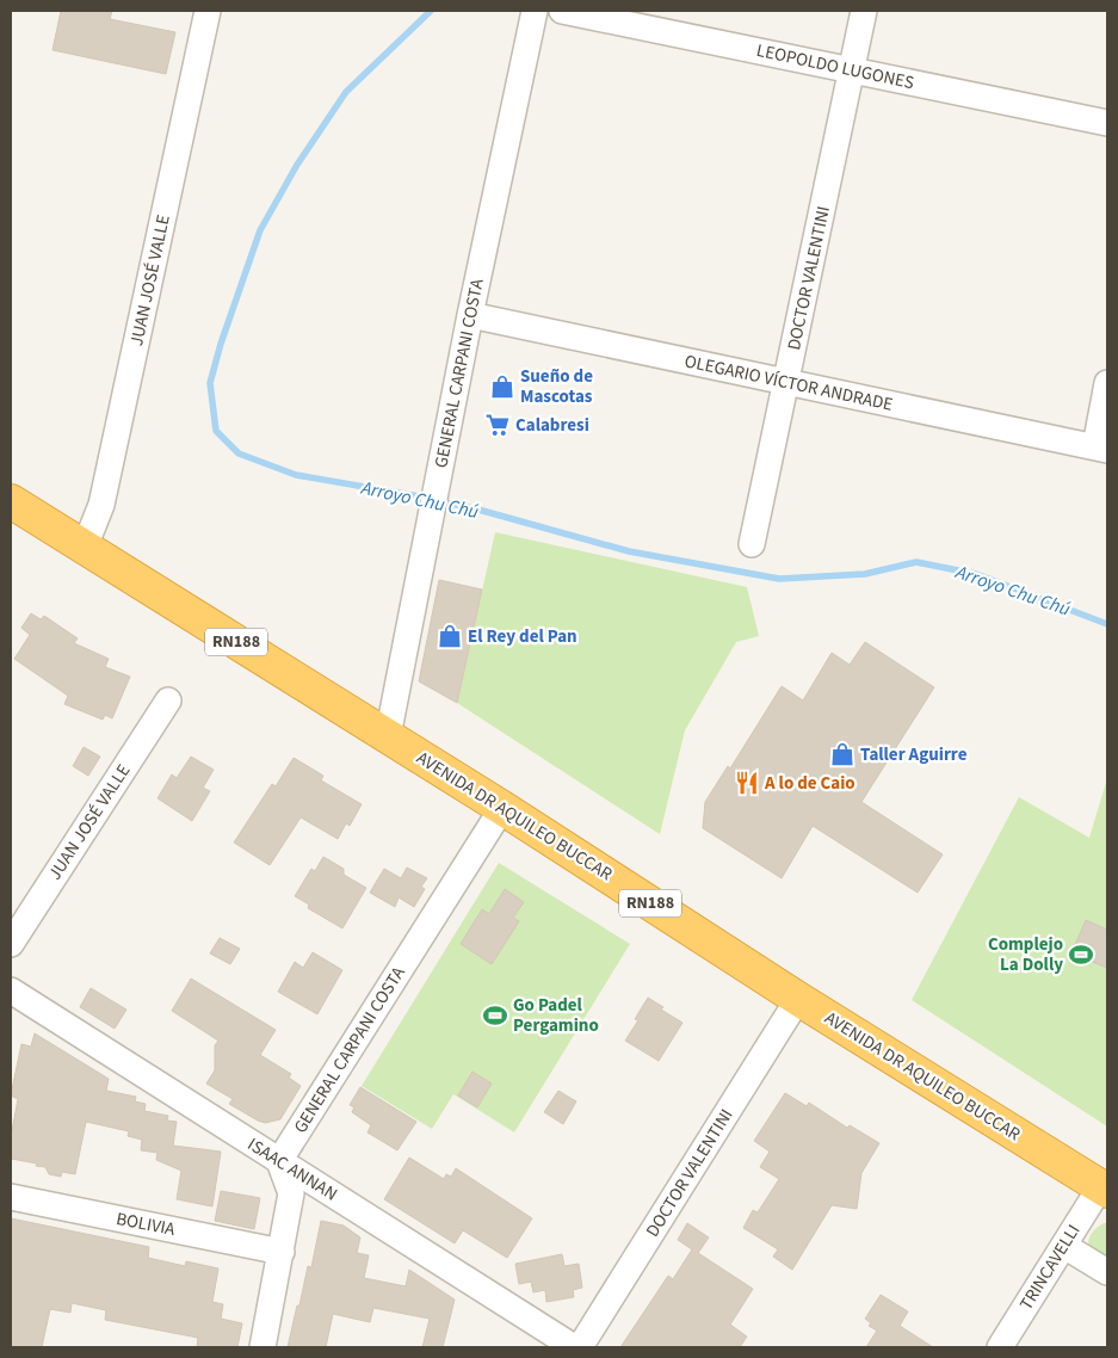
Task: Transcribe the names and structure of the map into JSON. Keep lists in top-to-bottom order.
{
  "streets": {
    "highway": ["RN188", "AVENIDA DR AQUILEO BUCCAR"],
    "street": [
      "LEOPOLDO LUGONES",
      "DOCTOR VALENTINI",
      "JUAN JOSÉ VALLE",
      "GENERAL CARPANI COSTA",
      "OLEGARIO VÍCTOR ANDRADE",
      "ISAAC ANNAN",
      "BOLIVIA",
      "TRINCAVELLI"
    ]
  },
  "crossings": [
    ["LEOPOLDO LUGONES", "DOCTOR VALENTINI"],
    ["DOCTOR VALENTINI", "OLEGARIO VÍCTOR ANDRADE"],
    ["DOCTOR VALENTINI", "AVENIDA DR AQUILEO BUCCAR"],
    ["JUAN JOSÉ VALLE", "AVENIDA DR AQUILEO BUCCAR"],
    ["GENERAL CARPANI COSTA", "OLEGARIO VÍCTOR ANDRADE"],
    ["GENERAL CARPANI COSTA", "AVENIDA DR AQUILEO BUCCAR"],
    ["GENERAL CARPANI COSTA", "ISAAC ANNAN"],
    ["AVENIDA DR AQUILEO BUCCAR", "TRINCAVELLI"]
  ],
  "water": ["Arroyo Chu Chú"],
  "places": {
    "shop": ["Sueño de Mascotas", "El Rey del Pan", "Taller Aguirre"],
    "supermarket": ["Calabresi"],
    "restaurant": ["A lo de Caio"],
    "sports": ["Complejo La Dolly", "Go Padel Pergamino"]
  }
}
